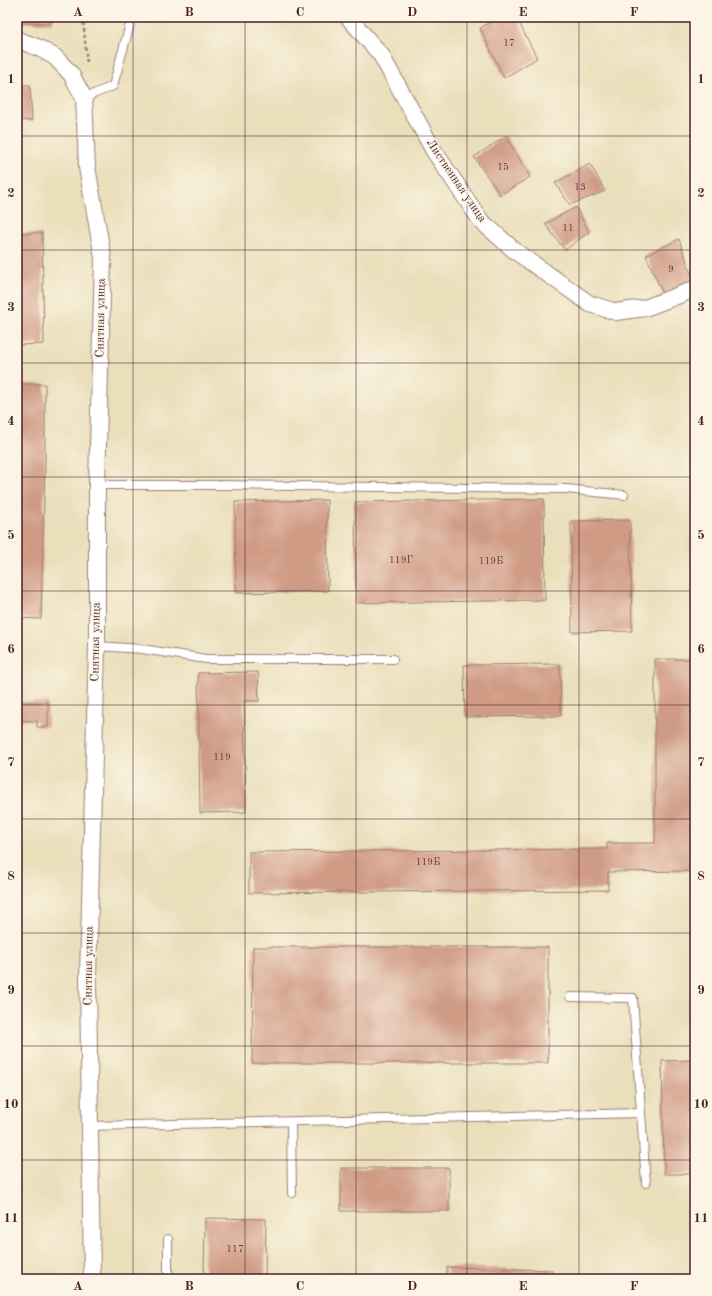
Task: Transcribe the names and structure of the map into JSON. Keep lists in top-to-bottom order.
{
  "streets": {
    "street": ["Лиственная улица", "Снятная улица"]
  },
  "house_numbers": [
    "17",
    "15",
    "13",
    "11",
    "9",
    "119Г",
    "119Б",
    "119",
    "119Б",
    "117"
  ],
  "grid": {
    "columns": [
      "A",
      "B",
      "C",
      "D",
      "E",
      "F"
    ],
    "rows": [
      "1",
      "2",
      "3",
      "4",
      "5",
      "6",
      "7",
      "8",
      "9",
      "10",
      "11"
    ]
  }
}
